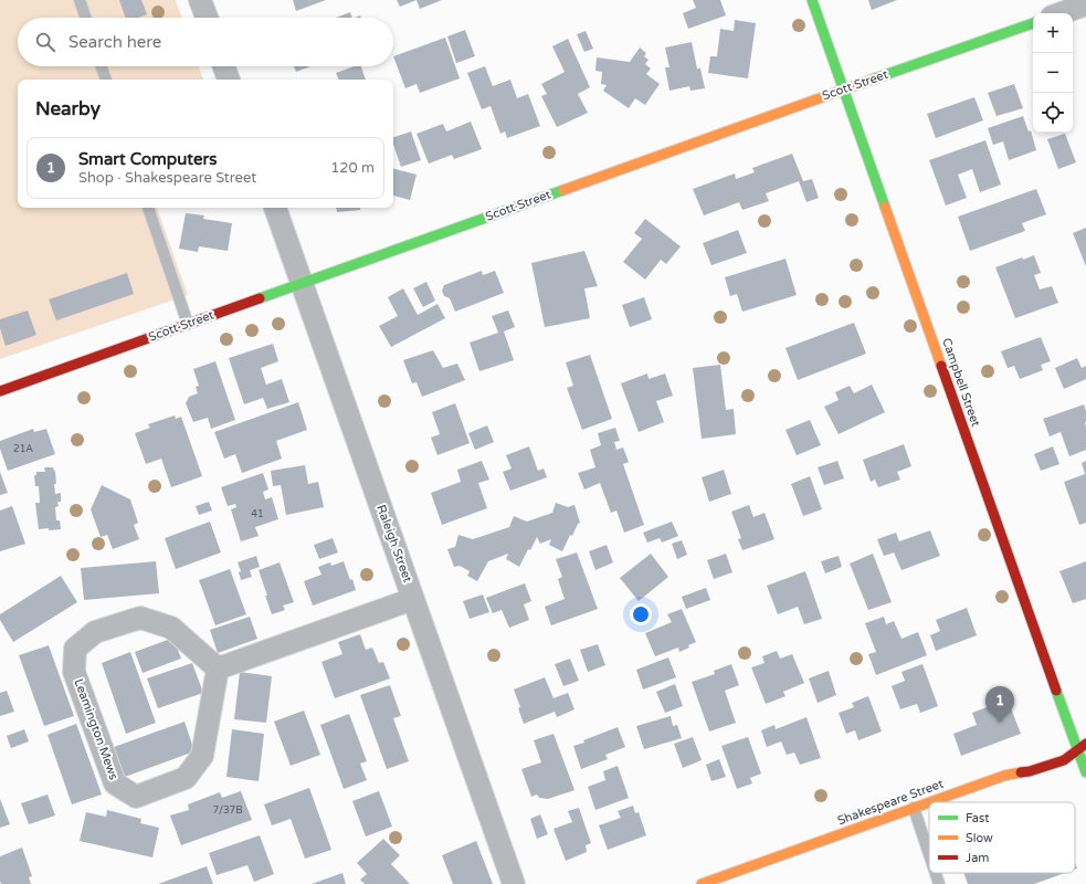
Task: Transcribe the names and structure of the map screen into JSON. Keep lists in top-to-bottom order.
{
  "streets": {
    "street": [
      "Scott Street",
      "Campbell Street",
      "Raleigh Street",
      "Leamington Mews",
      "Shakespeare Street"
    ]
  },
  "crossings": [
    ["Scott Street", "Campbell Street"],
    ["Scott Street", "Raleigh Street"],
    ["Campbell Street", "Shakespeare Street"]
  ],
  "house_numbers": ["21A", "41", "7/37B"],
  "legend": ["Fast", "Slow", "Jam"],
  "page": {
    "map_buttons": ["+", "−"],
    "search": "Search here",
    "heading": "Nearby",
    "list": [
      {
        "mark": "1",
        "name": "Smart Computers",
        "note": "Shop · Shakespeare Street",
        "value": "120 m"
      }
    ],
    "pins": "1"
  }
}
